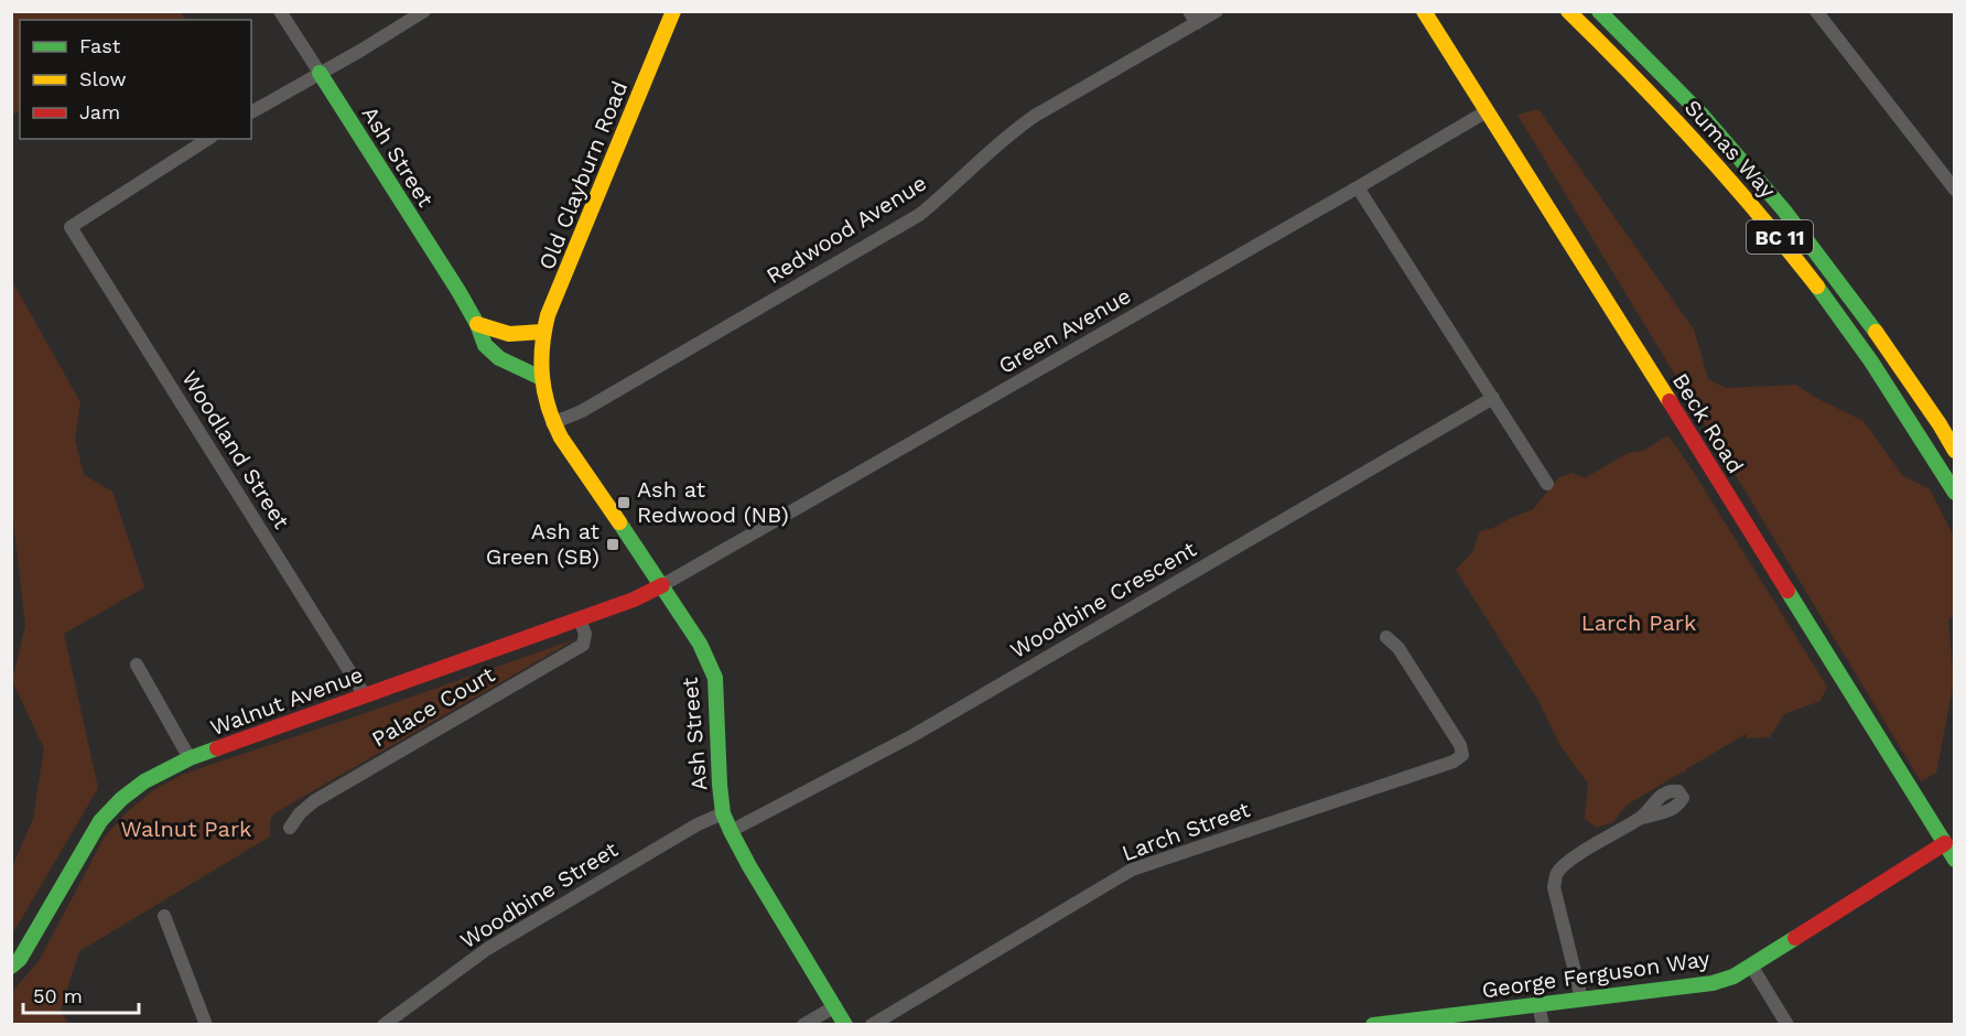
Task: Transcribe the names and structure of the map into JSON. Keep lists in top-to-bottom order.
{
  "streets": {
    "main road": [
      "Sumas Way",
      "Ash Street",
      "Old Clayburn Road",
      "BC 11",
      "Beck Road",
      "Walnut Avenue",
      "George Ferguson Way"
    ],
    "street": [
      "Redwood Avenue",
      "Green Avenue",
      "Woodland Street",
      "Woodbine Crescent",
      "Palace Court",
      "Larch Street",
      "Woodbine Street"
    ]
  },
  "crossings": [
    ["Ash Street", "Old Clayburn Road"],
    ["Ash Street", "Redwood Avenue"],
    ["Ash Street", "Green Avenue"],
    ["Ash Street", "Woodbine Crescent"],
    ["Ash Street", "Walnut Avenue"],
    ["Ash Street", "Woodbine Street"],
    ["Green Avenue", "Beck Road"],
    ["Green Avenue", "Walnut Avenue"],
    ["Beck Road", "George Ferguson Way"],
    ["Woodland Street", "Walnut Avenue"],
    ["Walnut Avenue", "Palace Court"]
  ],
  "parks": ["Larch Park", "Walnut Park"],
  "places": {
    "transit": ["Ash at Redwood (NB)", "Ash at Green (SB)"]
  },
  "legend": ["Fast", "Slow", "Jam"],
  "scale_bar": "50 m"
}
